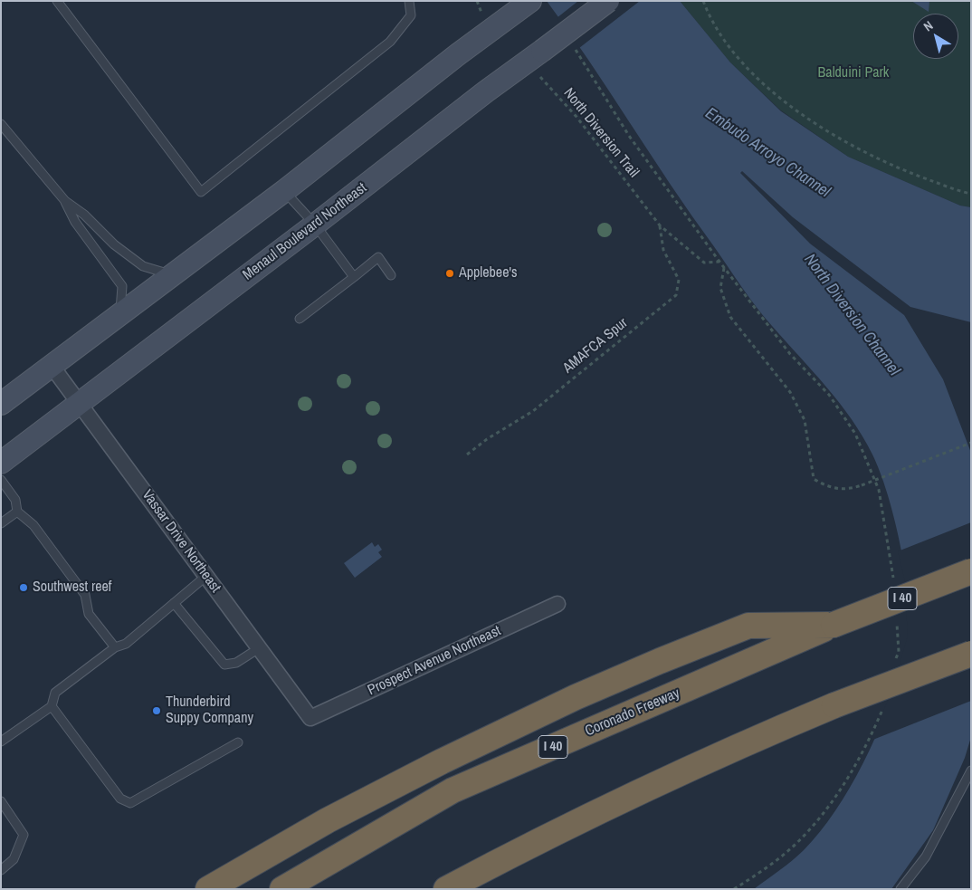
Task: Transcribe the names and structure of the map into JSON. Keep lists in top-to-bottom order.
{
  "streets": {
    "highway": ["I 40", "Coronado Freeway"],
    "main road": ["Menaul Boulevard Northeast"],
    "street": ["Vassar Drive Northeast", "Prospect Avenue Northeast"],
    "path": ["North Diversion Trail", "AMAFCA Spur"]
  },
  "crossings": [
    ["North Diversion Trail", "Menaul Boulevard Northeast"],
    ["North Diversion Trail", "AMAFCA Spur"],
    ["Menaul Boulevard Northeast", "Vassar Drive Northeast"],
    ["Vassar Drive Northeast", "Prospect Avenue Northeast"]
  ],
  "water": ["Embudo Arroyo Channel", "North Diversion Channel"],
  "parks": ["Balduini Park"],
  "places": ["Applebee's", "Southwest reef", "Thunderbird Suppy Company"],
  "north": "top left"
}
